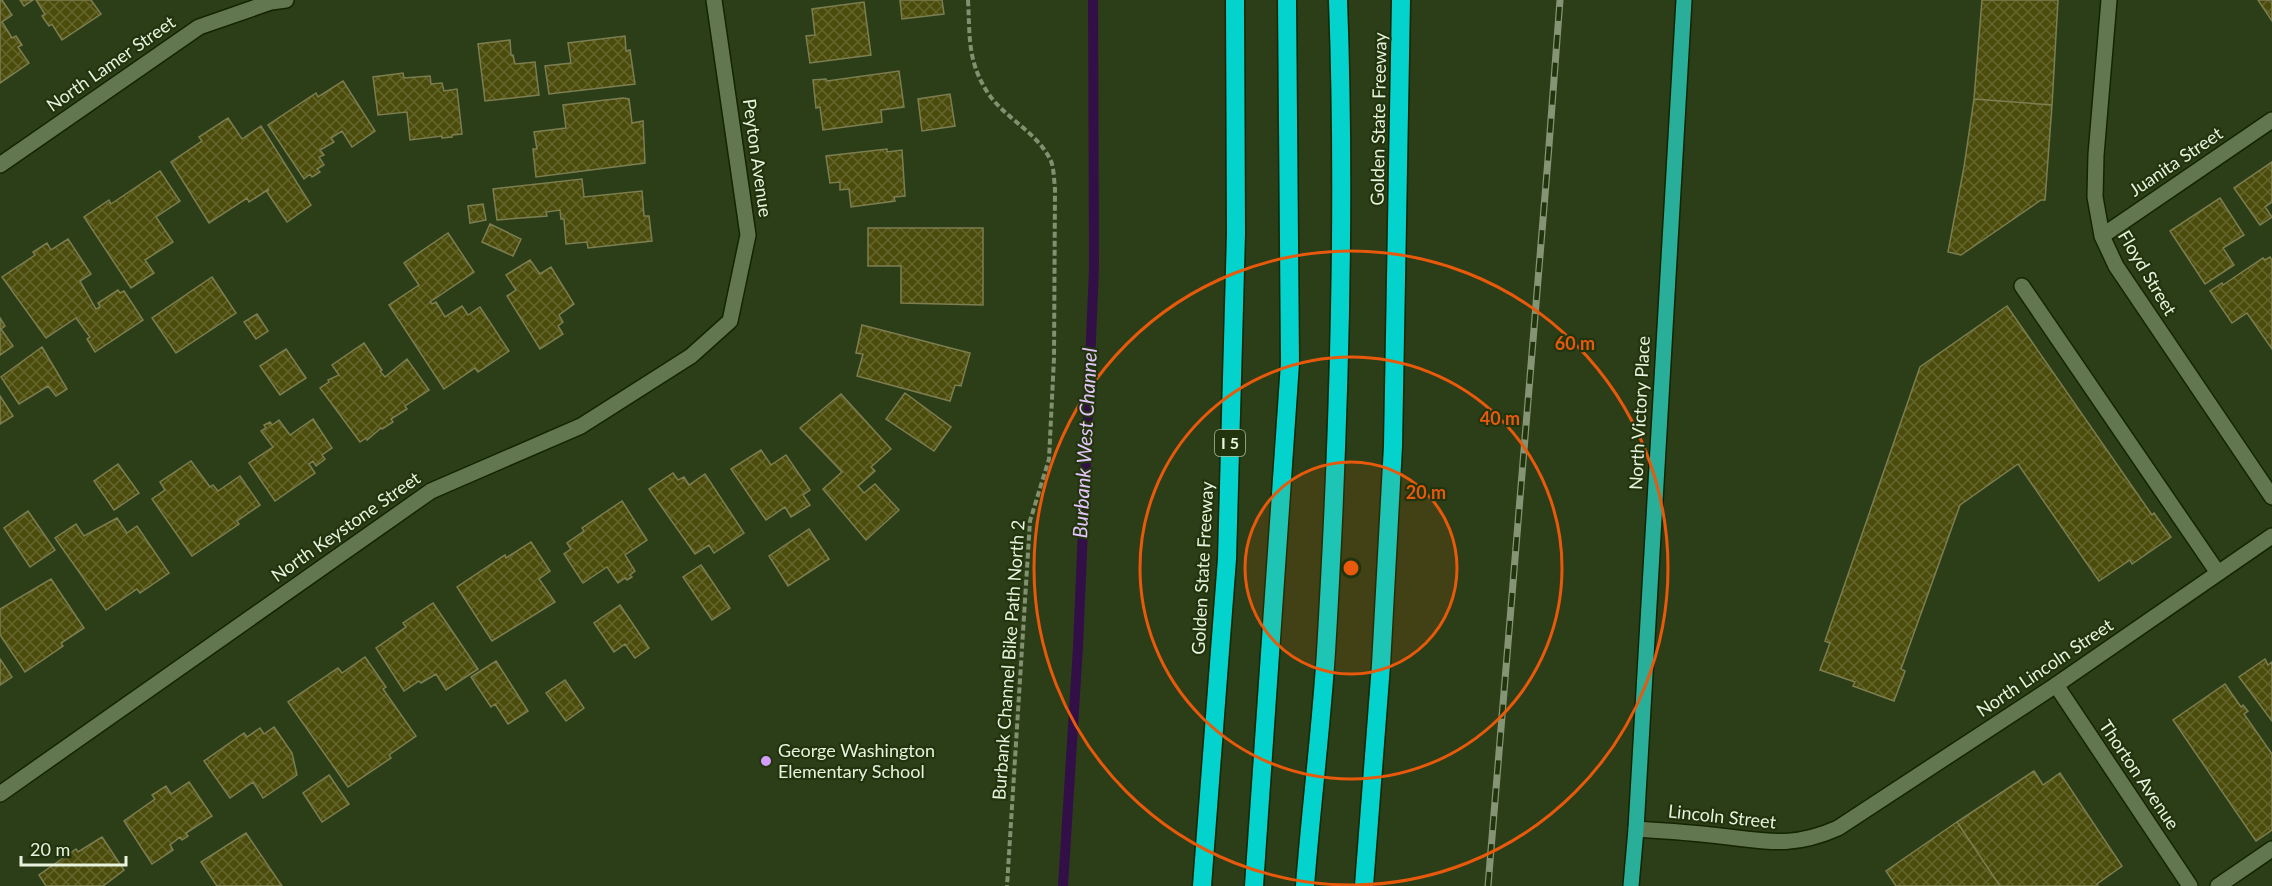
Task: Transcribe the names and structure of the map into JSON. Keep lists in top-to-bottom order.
{
  "streets": {
    "highway": ["Golden State Freeway", "I 5"],
    "main road": ["North Victory Place"],
    "street": [
      "North Lamer Street",
      "Peyton Avenue",
      "Juanita Street",
      "Floyd Street",
      "North Keystone Street",
      "North Lincoln Street",
      "Thorton Avenue",
      "Lincoln Street"
    ],
    "path": ["Burbank Channel Bike Path North 2"]
  },
  "crossings": [
    ["Peyton Avenue", "North Keystone Street"],
    ["Juanita Street", "Floyd Street"],
    ["North Victory Place", "Lincoln Street"],
    ["North Lincoln Street", "Thorton Avenue"],
    ["North Lincoln Street", "Lincoln Street"]
  ],
  "water": ["Burbank West Channel"],
  "places": ["George Washington Elementary School"],
  "scale_bar": "20 m",
  "rings": ["60 m", "40 m", "20 m"]
}
